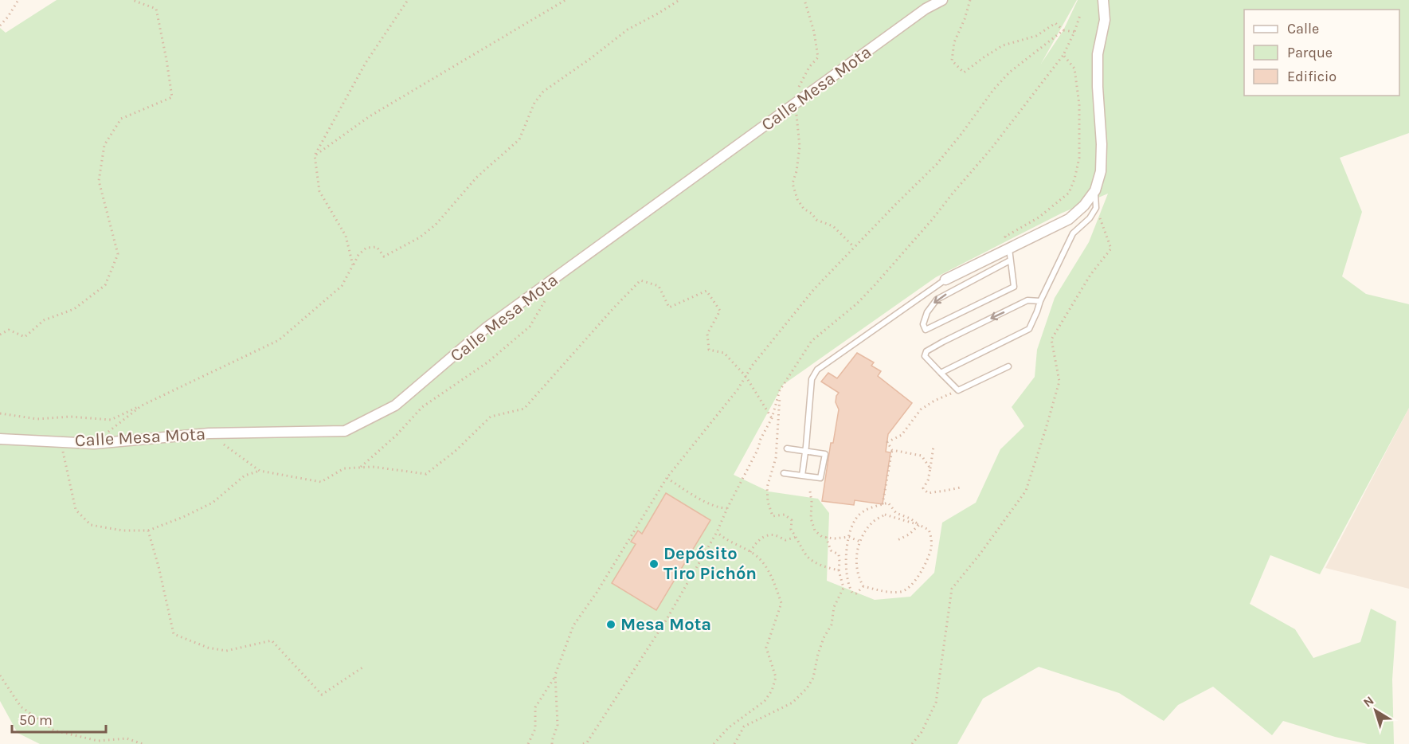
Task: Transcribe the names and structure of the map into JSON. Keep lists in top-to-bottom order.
{
  "streets": {
    "street": ["Calle Mesa Mota"]
  },
  "places": ["Depósito Tiro Pichón", "Mesa Mota"],
  "legend": ["Calle", "Parque", "Edificio"],
  "scale_bar": "50 m",
  "north": "top left"
}
